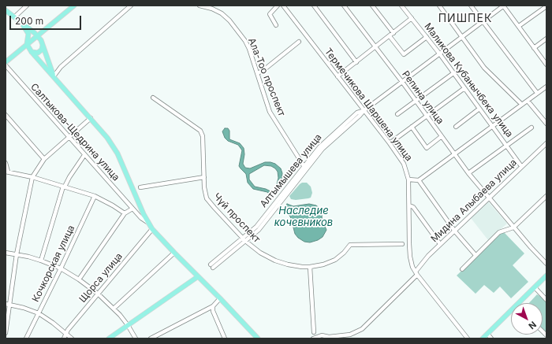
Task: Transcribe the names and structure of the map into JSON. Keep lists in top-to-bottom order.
{
  "streets": {
    "street": [
      "Ала-Тоо проспект",
      "Маликова Кубанычбека улица",
      "Репина улица",
      "Термечикова Шаршена улица",
      "Салтыкова-Щедрина улица",
      "Алтымышева улица",
      "Мидина Алыбаева улица",
      "Чүй проспект",
      "Кочкорская улица",
      "Щорса улица"
    ]
  },
  "crossings": [
    ["Ала-Тоо проспект", "Алтымышева улица"],
    ["Маликова Кубанычбека улица", "Алтымышева улица"],
    ["Маликова Кубанычбека улица", "Мидина Алыбаева улица"],
    ["Репина улица", "Алтымышева улица"],
    ["Репина улица", "Мидина Алыбаева улица"],
    ["Термечикова Шаршена улица", "Алтымышева улица"],
    ["Термечикова Шаршена улица", "Мидина Алыбаева улица"],
    ["Алтымышева улица", "Чүй проспект"]
  ],
  "districts": ["ПИШПЕК"],
  "water": ["Наследие кочевников"],
  "scale_bar": "200 m",
  "north": "bottom right"
}
